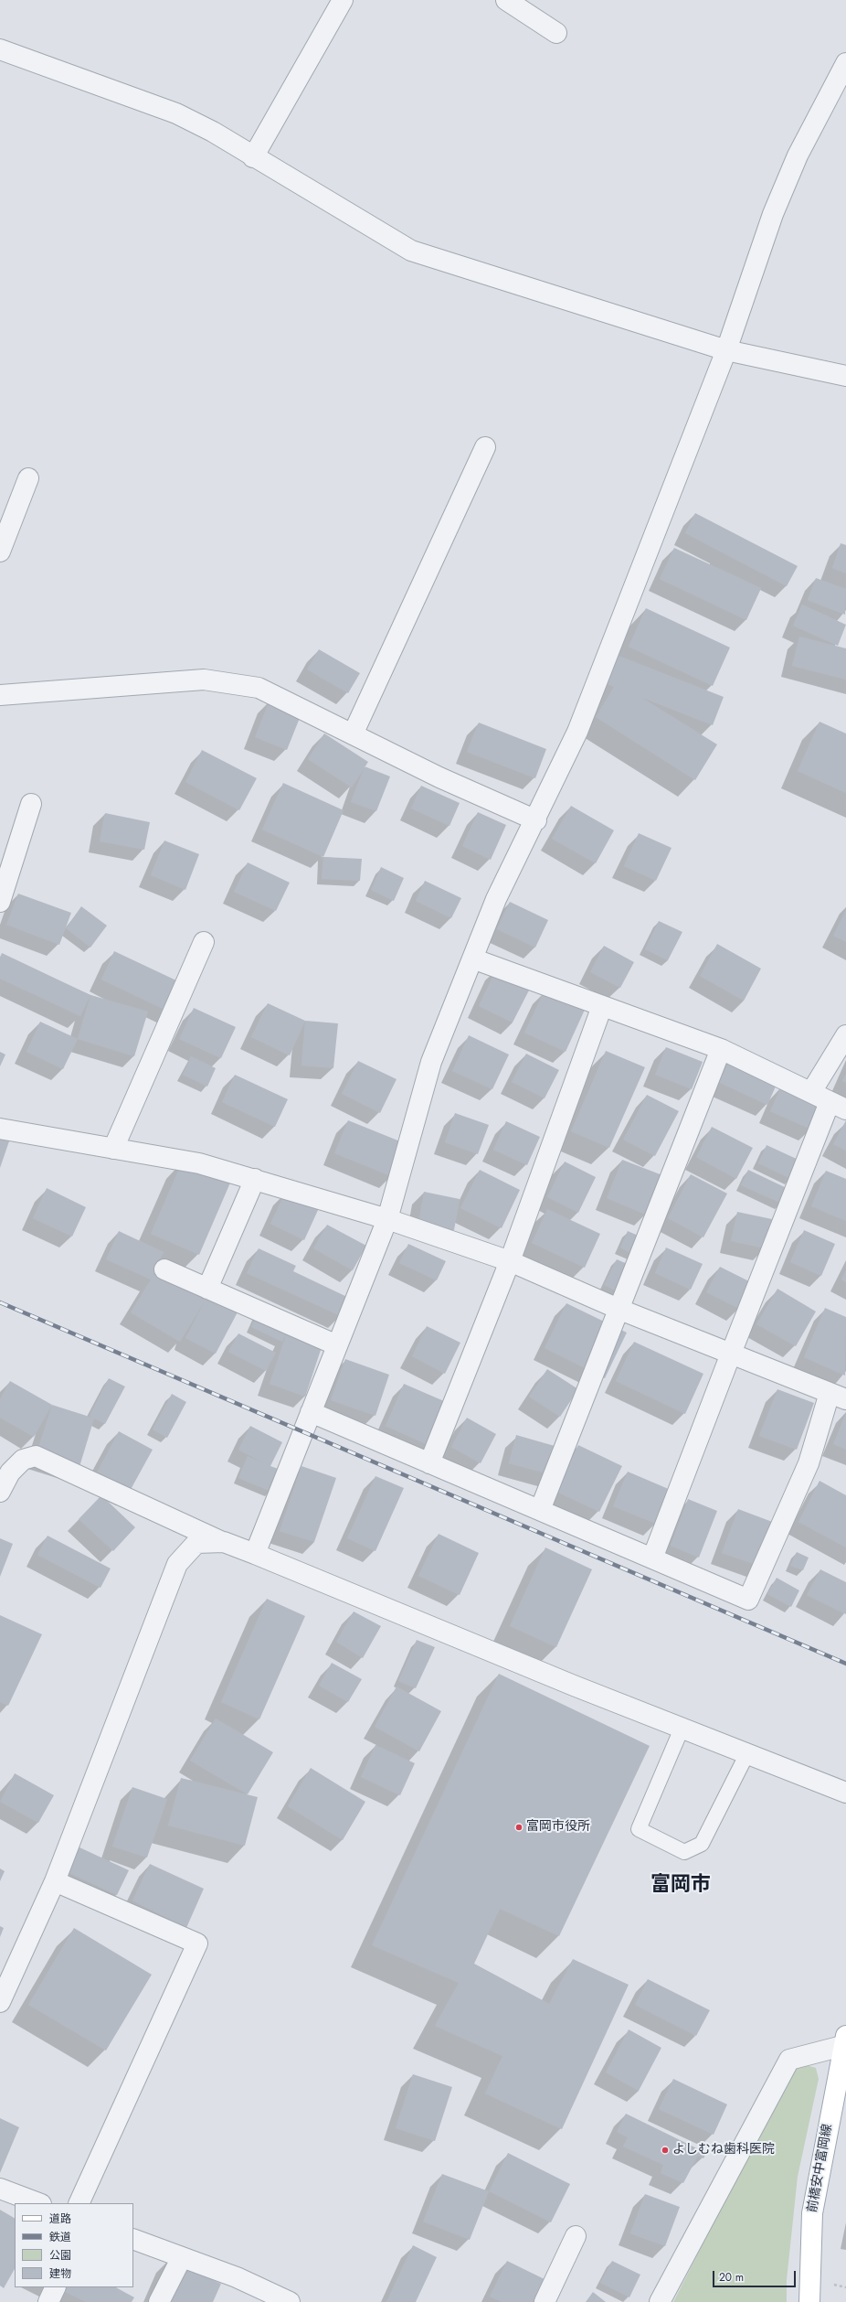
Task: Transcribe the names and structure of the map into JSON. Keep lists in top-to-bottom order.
{
  "streets": {
    "main road": ["前橋安中富岡線"]
  },
  "districts": ["富岡市"],
  "places": ["富岡市役所", "よしむね歯科医院"],
  "legend": [
    "道路",
    "鉄道",
    "公園",
    "建物"
  ],
  "scale_bar": "20 m"
}
